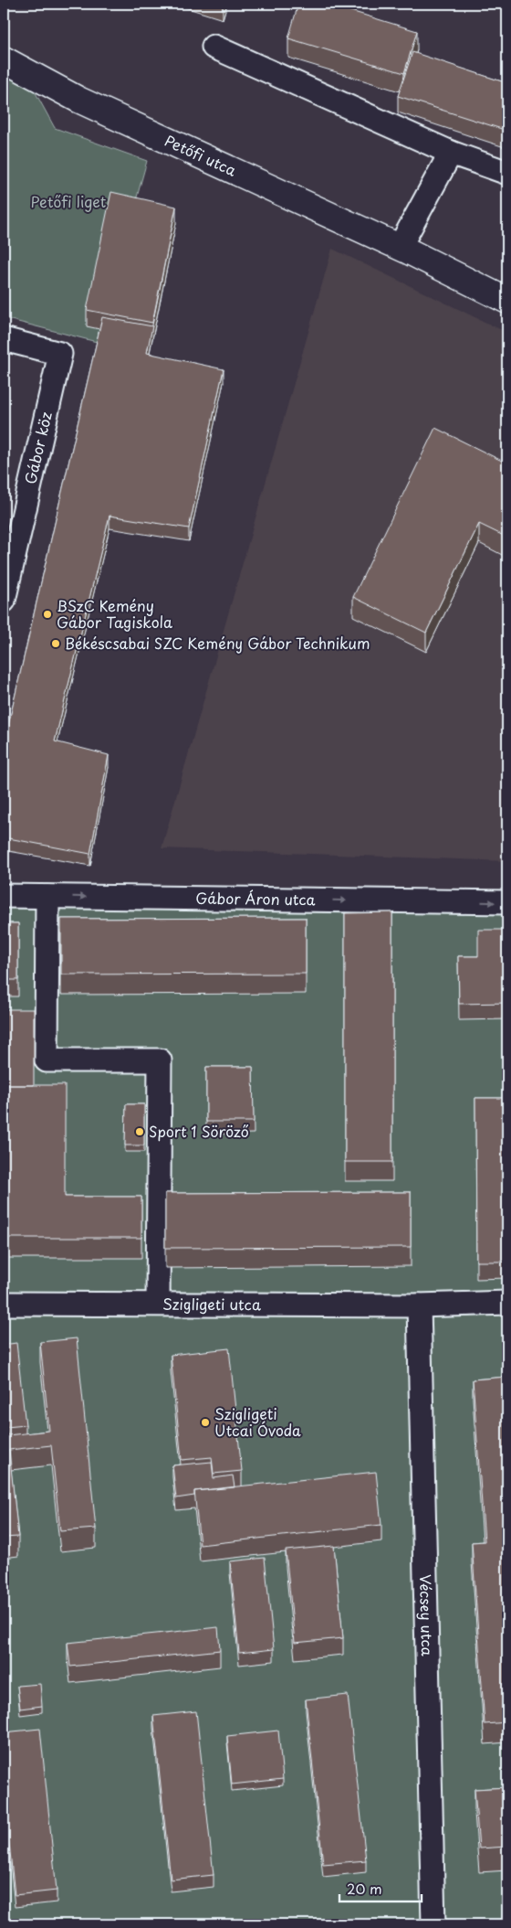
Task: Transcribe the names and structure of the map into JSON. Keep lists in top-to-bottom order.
{
  "streets": {
    "main road": ["Petőfi utca"],
    "street": [
      "Gábor köz",
      "Gábor Áron utca",
      "Szigligeti utca",
      "Vécsey utca"
    ]
  },
  "crossings": [
    ["Szigligeti utca", "Vécsey utca"]
  ],
  "one_way": ["Gábor Áron utca"],
  "parks": ["Petőfi liget"],
  "places": [
    "BSzC Kemény Gábor Tagiskola",
    "Békéscsabai SZC Kemény Gábor Technikum",
    "Sport 1 Söröző",
    "Szigligeti Utcai Óvoda"
  ],
  "scale_bar": "20 m"
}
